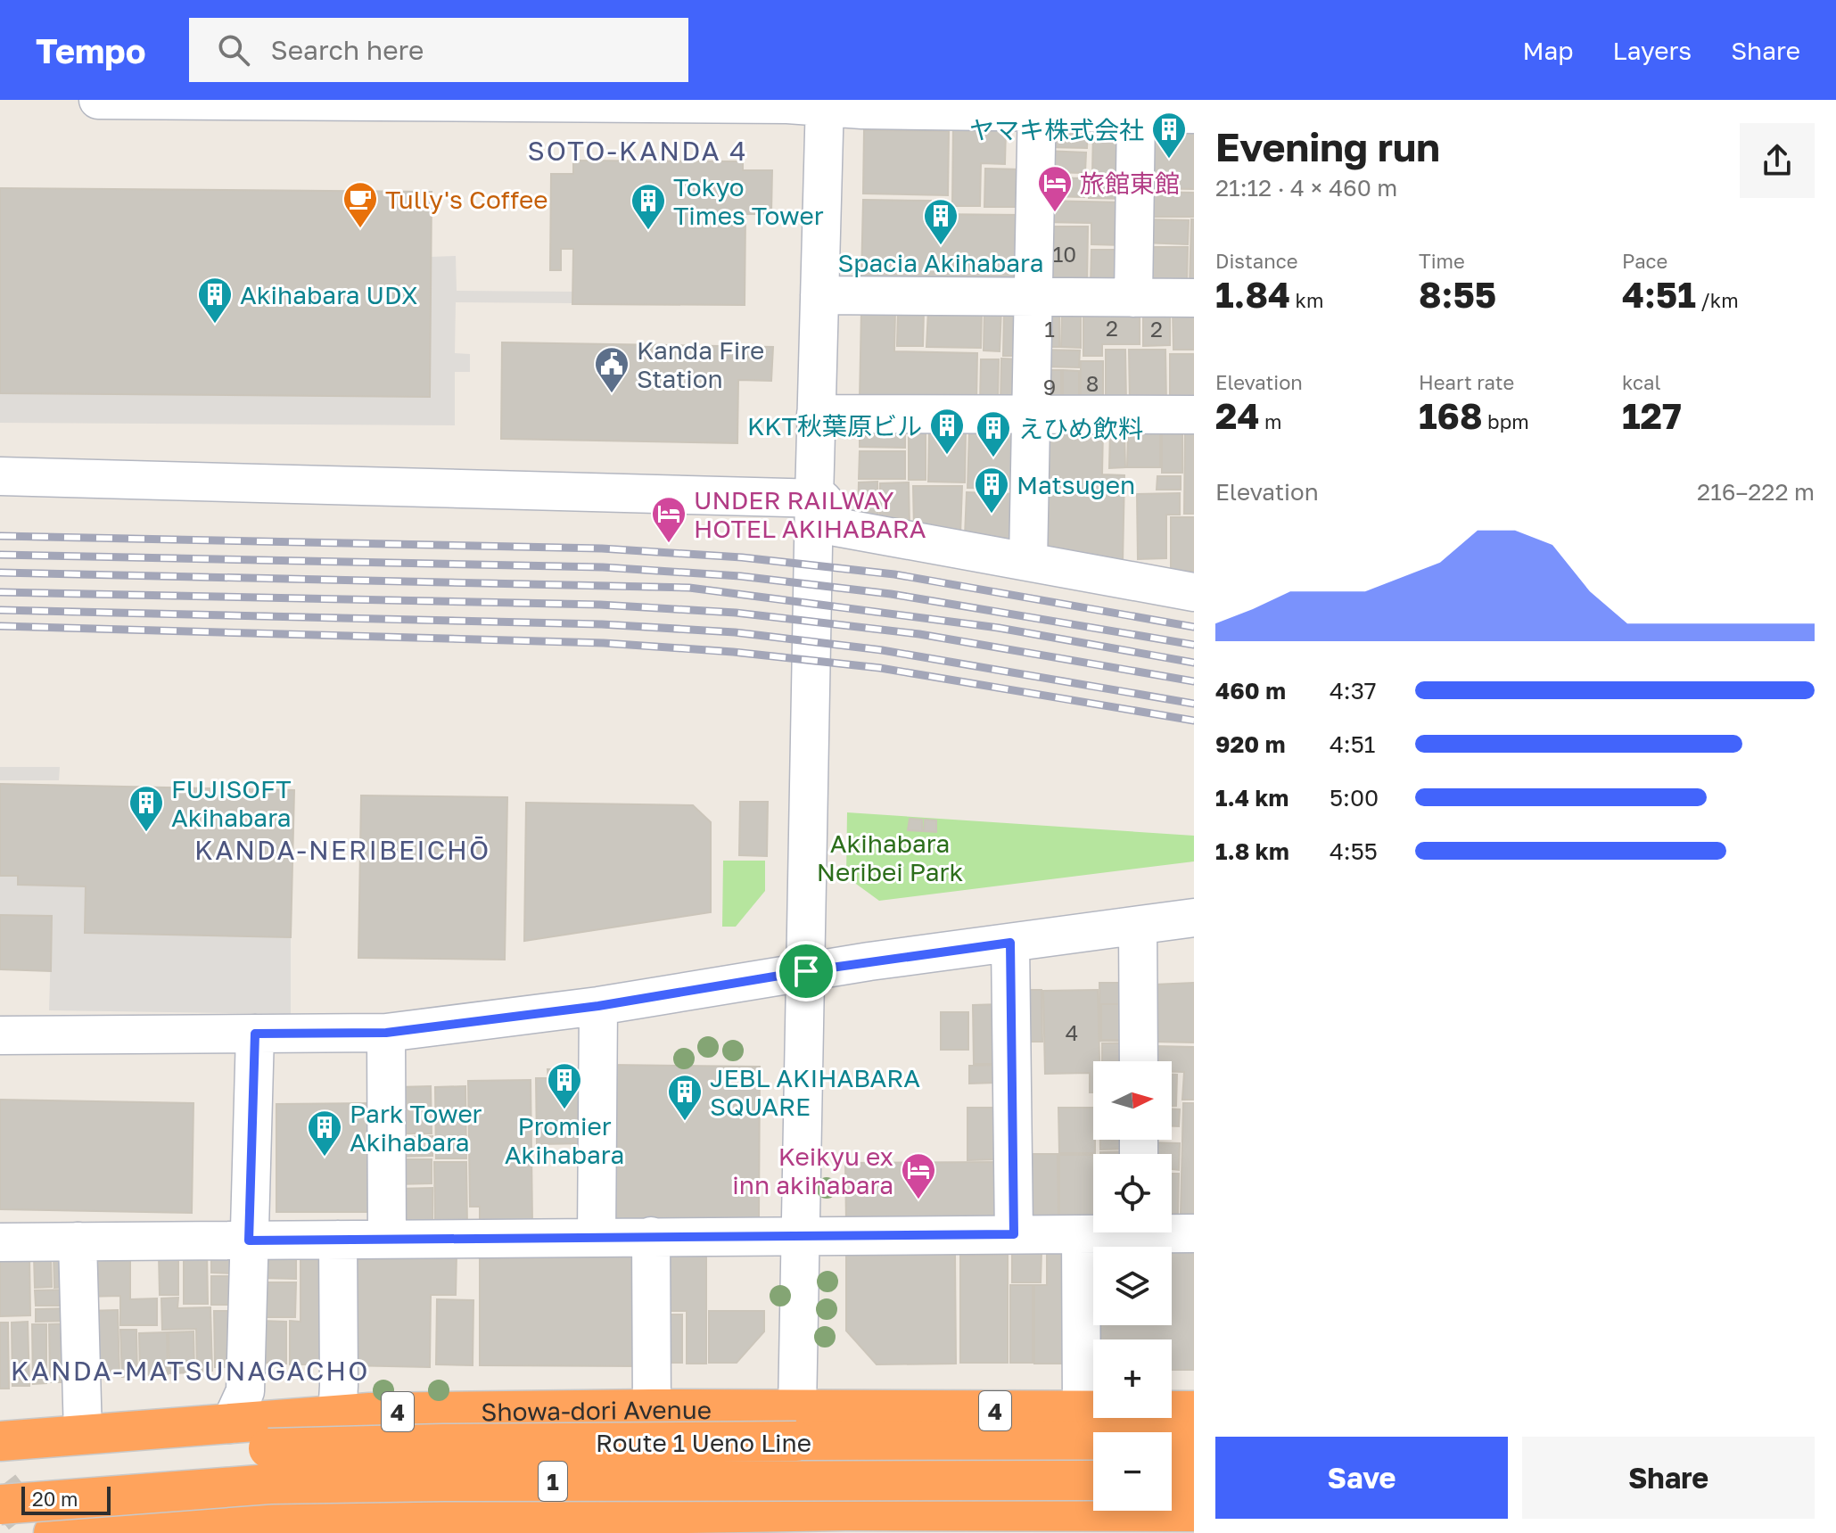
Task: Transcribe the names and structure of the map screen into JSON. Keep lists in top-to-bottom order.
{
  "streets": {
    "highway": [
      "Showa-dori Avenue",
      "4",
      "Route 1 Ueno Line",
      "1"
    ]
  },
  "districts": ["SOTO-KANDA 4", "KANDA-NERIBEICHŌ", "KANDA-MATSUNAGACHO"],
  "parks": ["Akihabara Neribei Park"],
  "places": {
    "building": [
      "ヤマキ株式会社",
      "Tokyo Times Tower",
      "Spacia Akihabara",
      "Akihabara UDX",
      "KKT秋葉原ビル",
      "えひめ飲料",
      "Matsugen",
      "FUJISOFT Akihabara",
      "Promier Akihabara",
      "JEBL AKIHABARA SQUARE",
      "Park Tower Akihabara"
    ],
    "hotel": ["旅館東館", "UNDER RAILWAY HOTEL AKIHABARA", "Keikyu ex inn akihabara"],
    "cafe": ["Tully's Coffee"],
    "public building": ["Kanda Fire Station"]
  },
  "house_numbers": [
    "10",
    "2",
    "1",
    "2",
    "8",
    "9",
    "4"
  ],
  "scale_bar": "20 m",
  "north": "right",
  "page": {
    "header": "Tempo",
    "search": "Search here",
    "nav": ["Map", "Layers", "Share"],
    "heading": ["Evening run", "21:12 · 4 × 460 m"],
    "stats": [
      ["Distance", "1.84 km"],
      ["Time", "8:55"],
      ["Pace", "4:51 /km"],
      ["Elevation", "24 m"],
      ["Heart rate", "168 bpm"],
      ["kcal", "127"]
    ],
    "chart": ["Elevation", "216–222 m"],
    "list": [
      {
        "name": "460 m",
        "note": "4:37"
      },
      {
        "name": "920 m",
        "note": "4:51"
      },
      {
        "name": "1.4 km",
        "note": "5:00"
      },
      {
        "name": "1.8 km",
        "note": "4:55"
      }
    ],
    "map_buttons": ["+", "−"],
    "buttons": ["Save", "Share"],
    "scale": "20 m"
  }
}
